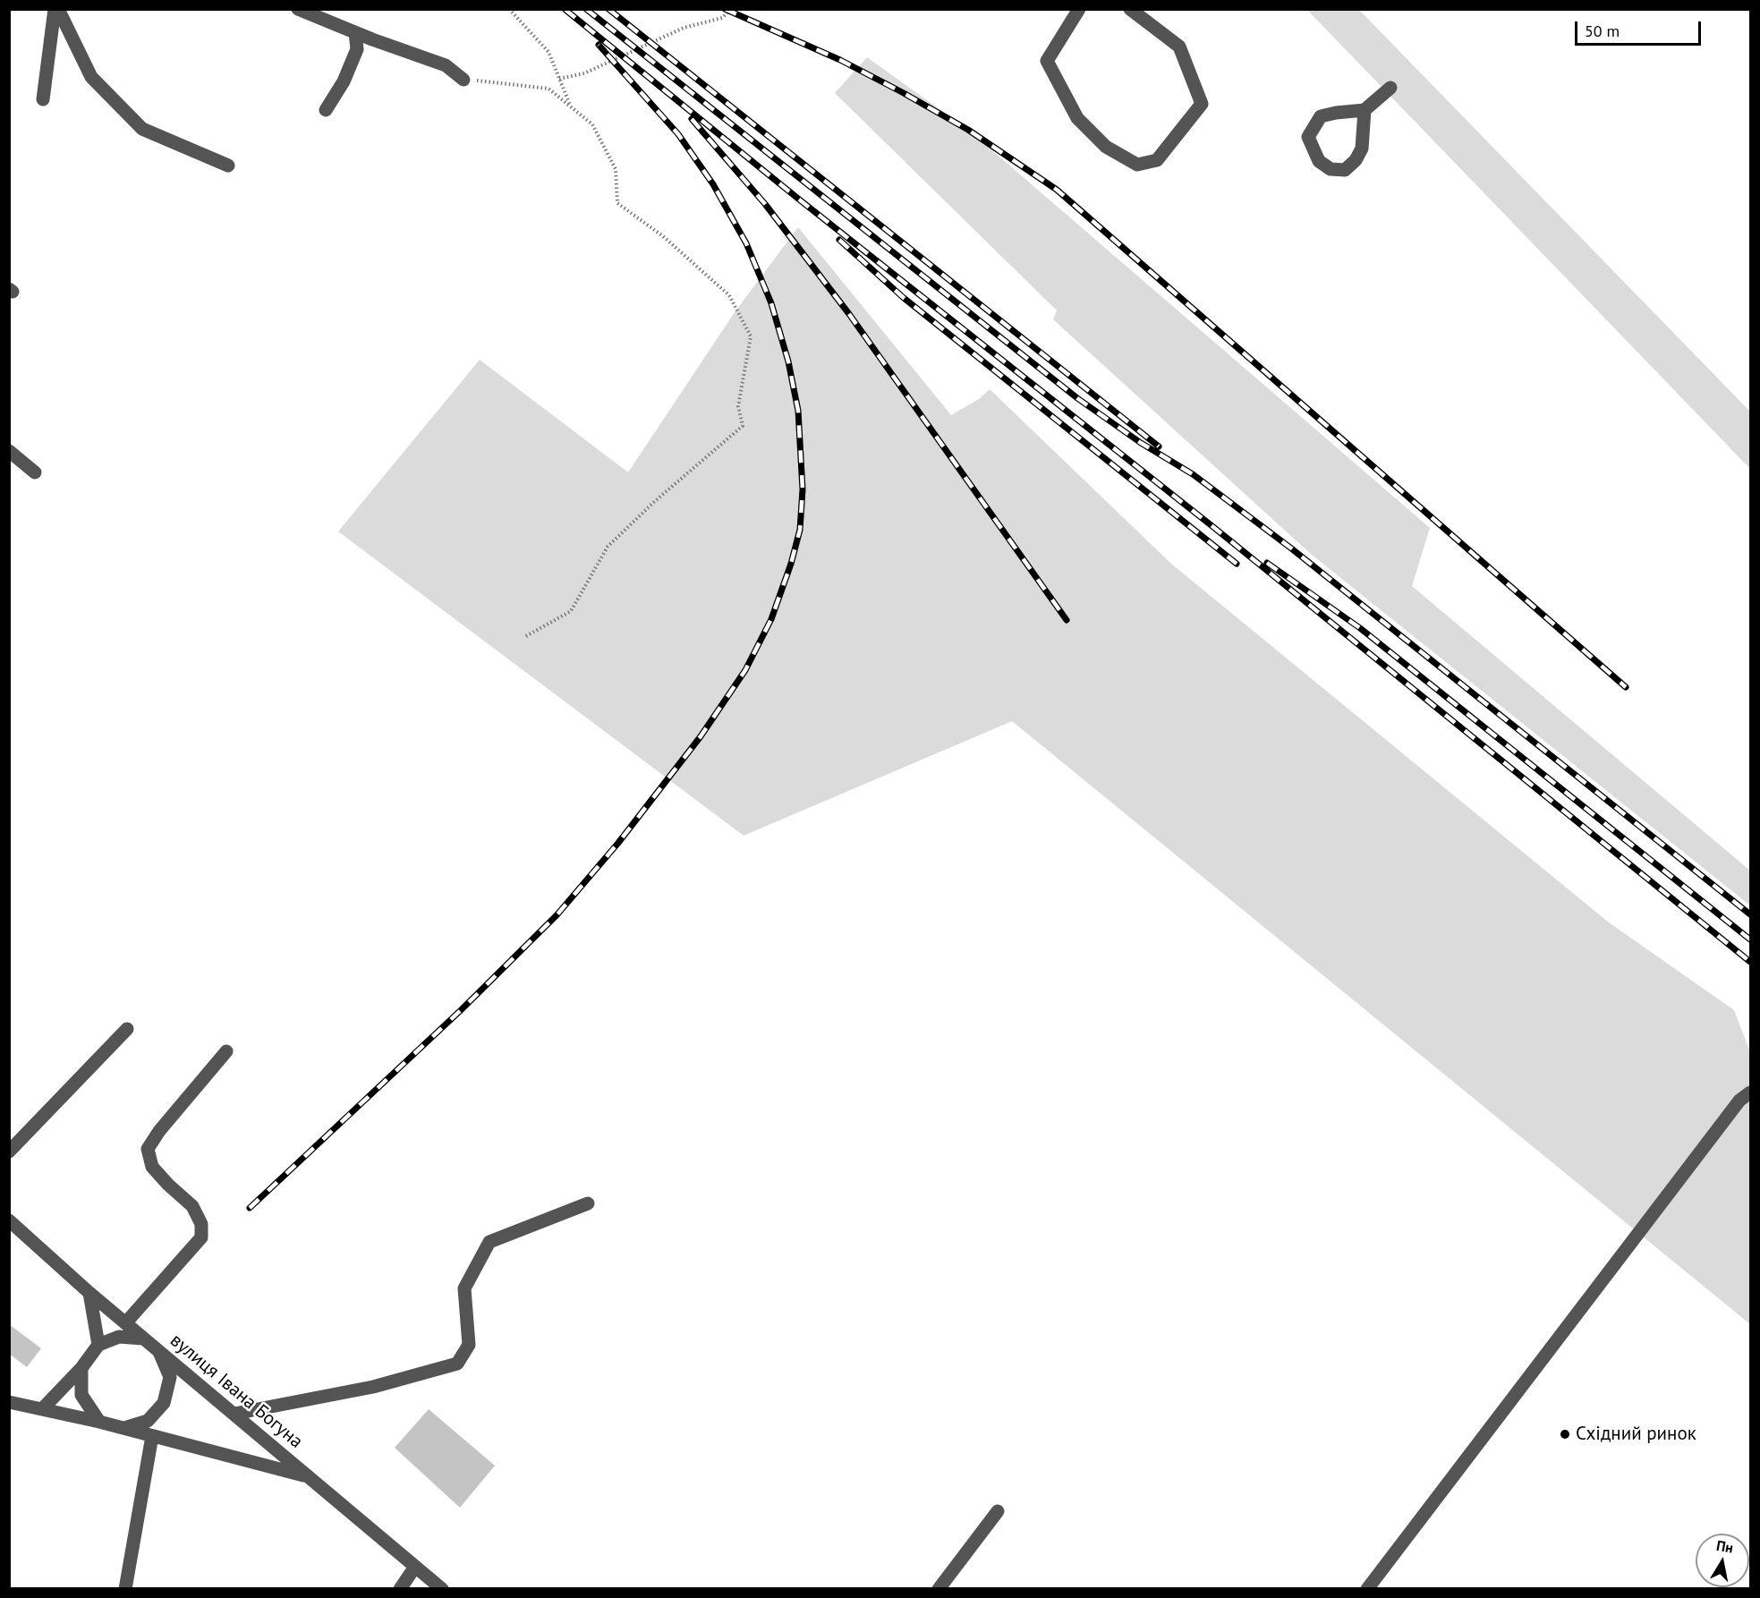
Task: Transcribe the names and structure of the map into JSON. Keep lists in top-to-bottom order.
{
  "streets": {
    "street": ["вулиця Івана Богуна"]
  },
  "places": ["Східний ринок"],
  "scale_bar": "50 m",
  "north": "top"
}
